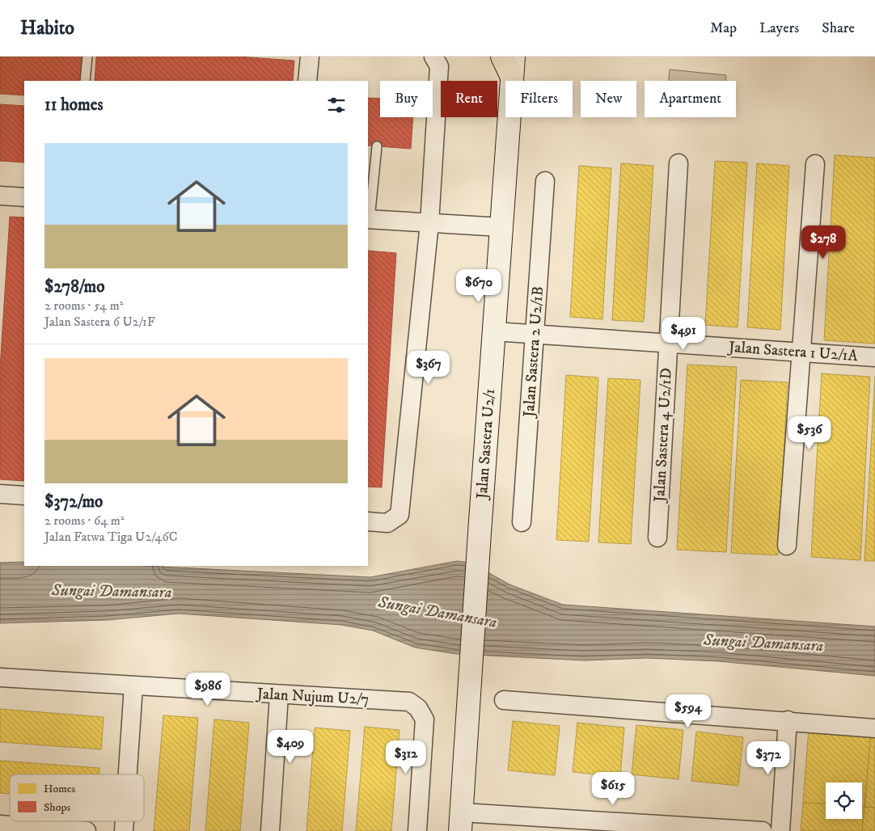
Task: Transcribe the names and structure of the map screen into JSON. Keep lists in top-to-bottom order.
{
  "streets": {
    "street": [
      "Jalan Sastera 2 U2/1B",
      "Jalan Sastera 1 U2/1A",
      "Jalan Sastera 4 U2/1D",
      "Jalan Sastera U2/1",
      "Jalan Nujum U2/7"
    ]
  },
  "crossings": [
    ["Jalan Sastera 2 U2/1B", "Jalan Sastera 1 U2/1A"],
    ["Jalan Sastera 1 U2/1A", "Jalan Sastera 4 U2/1D"],
    ["Jalan Sastera 1 U2/1A", "Jalan Sastera U2/1"]
  ],
  "water": ["Sungai Damansara"],
  "legend": ["Homes", "Shops"],
  "page": {
    "header": "Habito",
    "nav": ["Map", "Layers", "Share"],
    "chip": [
      "Buy",
      "Rent",
      "Filters",
      "New",
      "Apartment"
    ],
    "heading": "11 homes",
    "list": [
      {
        "name": "$278/mo",
        "note": "2 rooms · 54 m² · Jalan Sastera 6 U2/1F"
      },
      {
        "name": "$372/mo",
        "note": "2 rooms · 64 m² · Jalan Fatwa Tiga U2/46C"
      }
    ],
    "price": [
      "$278",
      "$670",
      "$491",
      "$367",
      "$536",
      "$986",
      "$594",
      "$409",
      "$312",
      "$372",
      "$615"
    ]
  }
}
